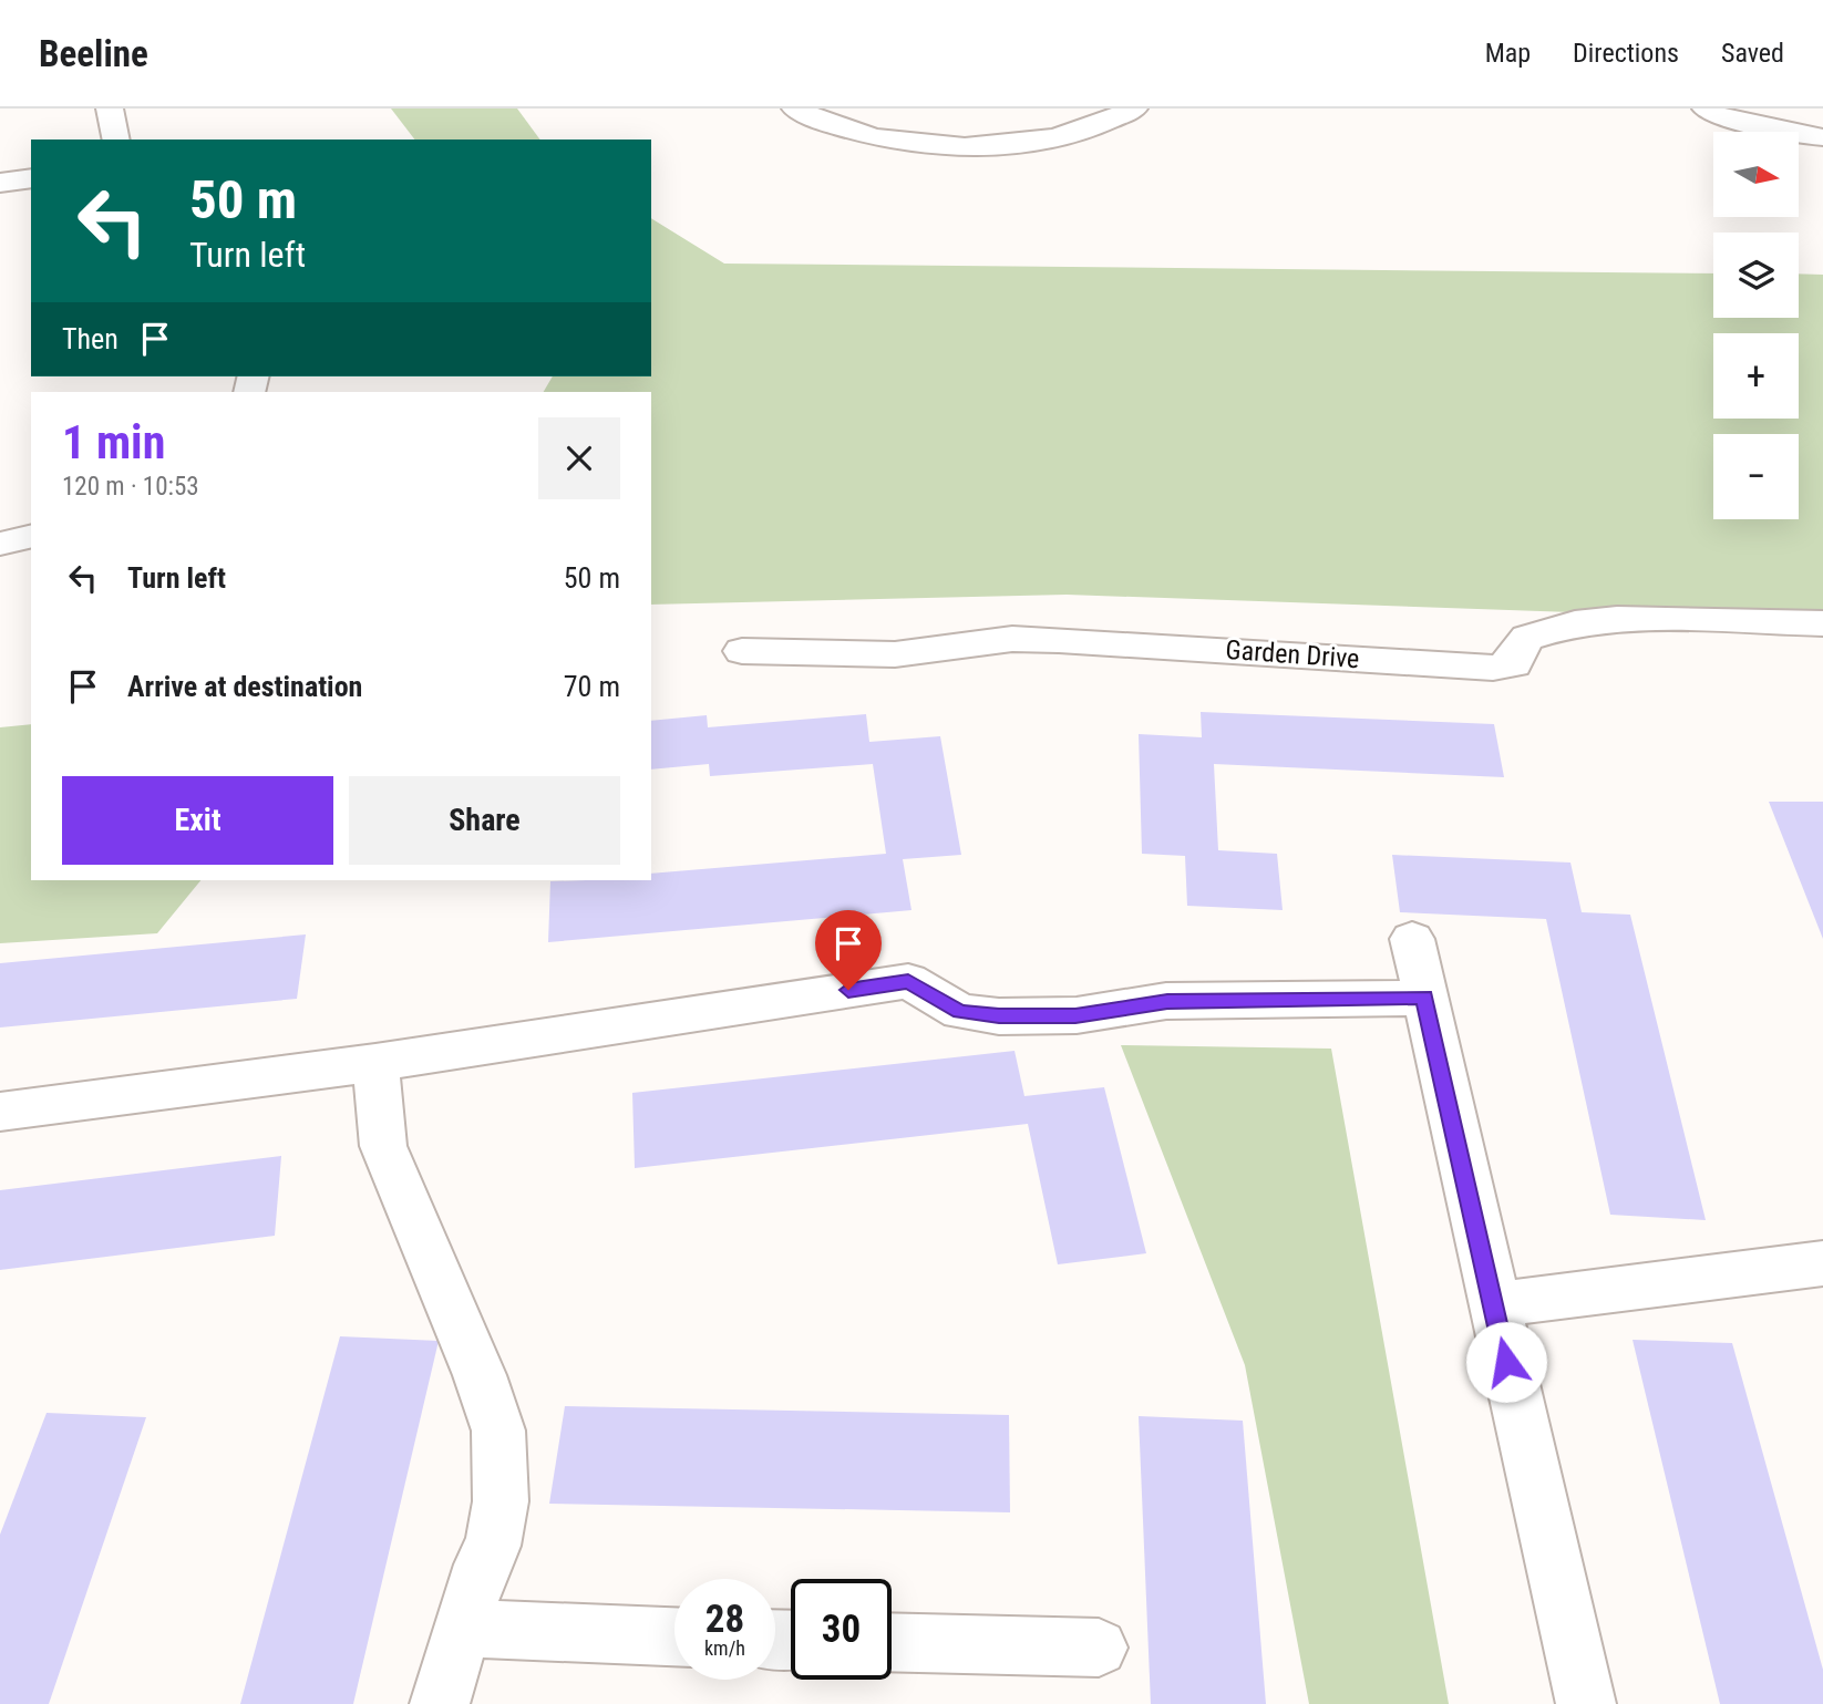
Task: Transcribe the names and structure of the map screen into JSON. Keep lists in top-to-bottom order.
{
  "streets": {
    "street": ["Garden Drive"]
  },
  "north": "right",
  "page": {
    "header": "Beeline",
    "nav": ["Map", "Directions", "Saved"],
    "map_buttons": ["+", "−"],
    "turn": ["50 m", "Turn left"],
    "then": "Then",
    "heading": ["1 min", "120 m · 10:53"],
    "list": [
      {
        "name": "Turn left",
        "value": "50 m"
      },
      {
        "name": "Arrive at destination",
        "value": "70 m"
      }
    ],
    "buttons": ["Exit", "Share"],
    "speed": "28 km/h",
    "limit": "30"
  }
}
